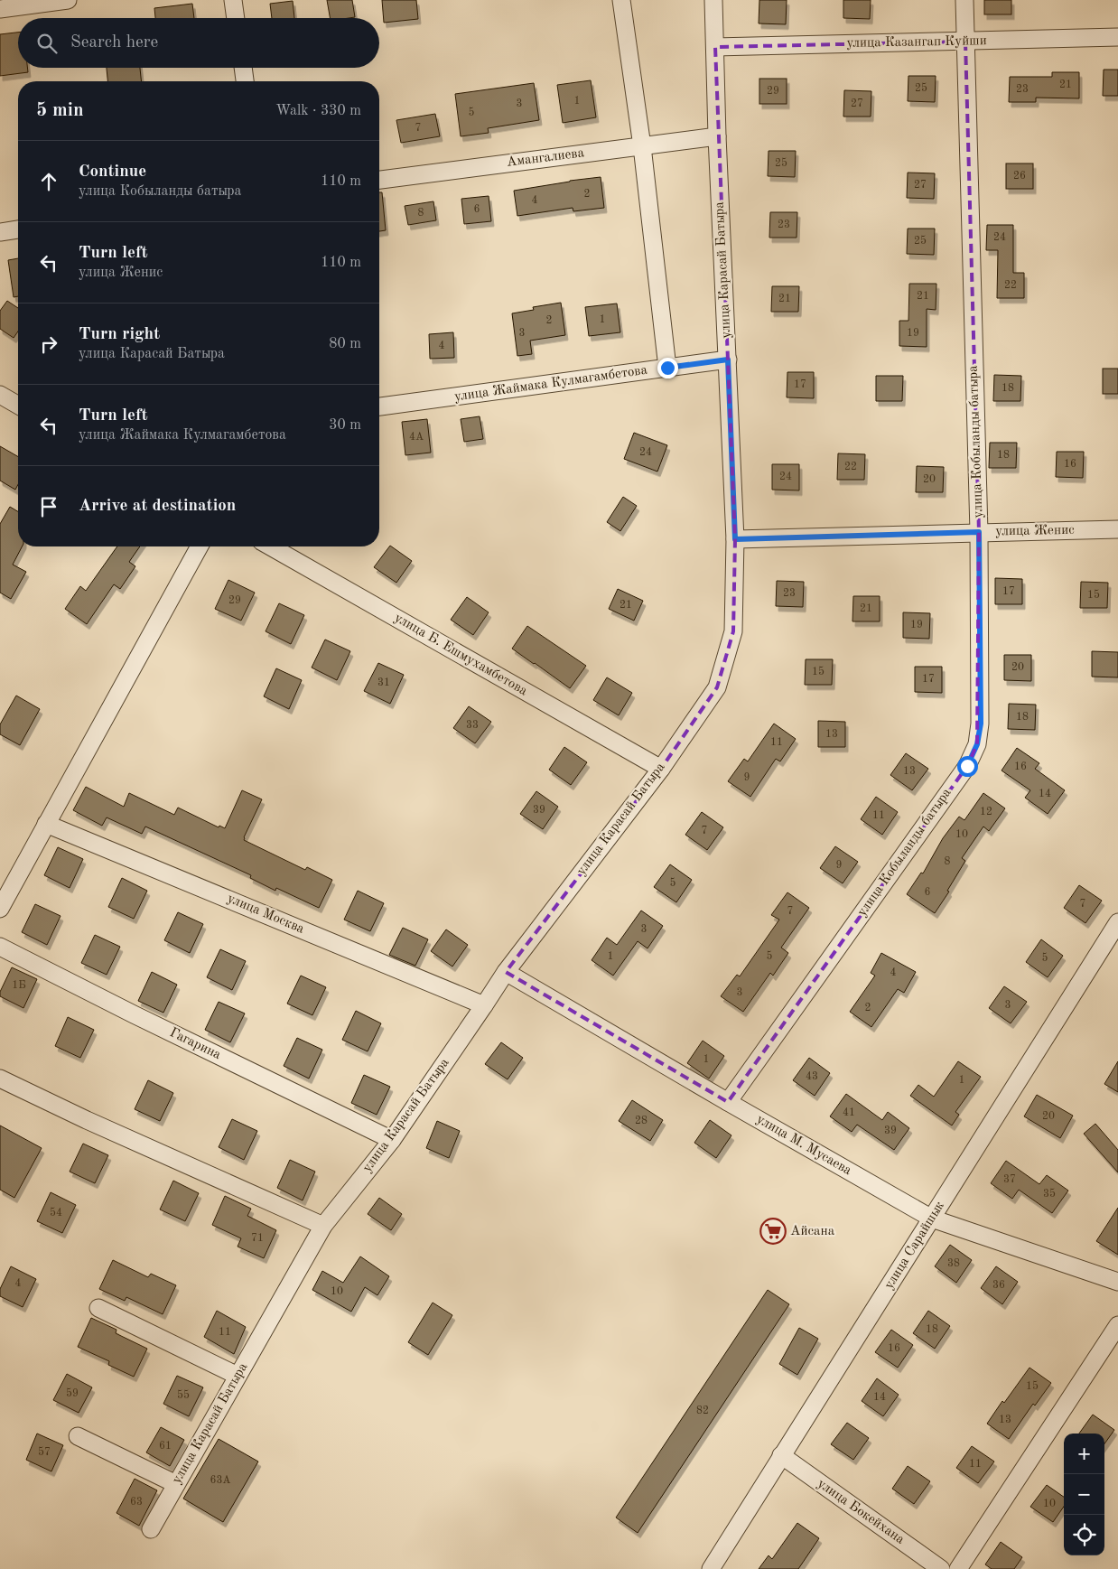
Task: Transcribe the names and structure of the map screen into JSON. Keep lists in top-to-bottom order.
{
  "streets": {
    "street": [
      "улица Казангап Куйши",
      "Амангалиева",
      "улица Карасай Батыра",
      "улица Жаймака Кулмагамбетова",
      "улица Кобыланды батыра",
      "улица Женис",
      "улица Б. Ешмухамбетова",
      "улица Москва",
      "Гагарина",
      "улица М. Мусаева",
      "улица Сарайшык",
      "улица Бокейхана"
    ]
  },
  "crossings": [
    ["улица Казангап Куйши", "улица Карасай Батыра"],
    ["улица Казангап Куйши", "улица Кобыланды батыра"],
    ["Амангалиева", "улица Карасай Батыра"],
    ["улица Карасай Батыра", "улица Жаймака Кулмагамбетова"],
    ["улица Карасай Батыра", "улица Женис"],
    ["улица Карасай Батыра", "улица Б. Ешмухамбетова"],
    ["улица Карасай Батыра", "улица Москва"],
    ["улица Карасай Батыра", "Гагарина"],
    ["улица Карасай Батыра", "улица М. Мусаева"],
    ["улица Кобыланды батыра", "улица Женис"],
    ["улица Кобыланды батыра", "улица М. Мусаева"],
    ["улица М. Мусаева", "улица Сарайшык"],
    ["улица Сарайшык", "улица Бокейхана"]
  ],
  "places": {
    "supermarket": ["Айсана"]
  },
  "house_numbers": [
    "21",
    "25",
    "23",
    "29",
    "1",
    "3",
    "27",
    "5",
    "7",
    "25",
    "26",
    "27",
    "2",
    "4",
    "6",
    "8",
    "23",
    "24",
    "25",
    "22",
    "21",
    "21",
    "1",
    "2",
    "3",
    "19",
    "4",
    "17",
    "18",
    "4А",
    "24",
    "18",
    "16",
    "22",
    "24",
    "20",
    "17",
    "23",
    "15",
    "29",
    "21",
    "21",
    "19",
    "20",
    "15",
    "17",
    "31",
    "18",
    "33",
    "13",
    "11",
    "16",
    "13",
    "9",
    "14",
    "39",
    "12",
    "11",
    "7",
    "10",
    "8",
    "9",
    "5",
    "6",
    "7",
    "7",
    "3",
    "1",
    "5",
    "5",
    "4",
    "1Б",
    "3",
    "3",
    "2",
    "1",
    "43",
    "1",
    "41",
    "20",
    "28",
    "39",
    "37",
    "35",
    "54",
    "71",
    "38",
    "4",
    "36",
    "10",
    "18",
    "11",
    "16",
    "15",
    "59",
    "55",
    "14",
    "82",
    "13",
    "61",
    "57",
    "11",
    "63А",
    "63",
    "10"
  ],
  "page": {
    "search": "Search here",
    "heading": ["5 min", "Walk · 330 m"],
    "list": [
      ["Continue", "улица Кобыланды батыра", "110 m"],
      ["Turn left", "улица Женис", "110 m"],
      ["Turn right", "улица Карасай Батыра", "80 m"],
      ["Turn left", "улица Жаймака Кулмагамбетова", "30 m"],
      "Arrive at destination"
    ],
    "map_buttons": ["+", "−"]
  }
}
